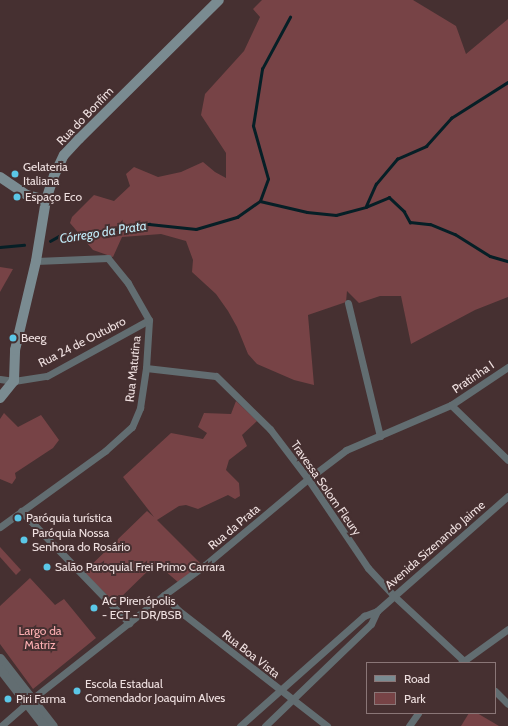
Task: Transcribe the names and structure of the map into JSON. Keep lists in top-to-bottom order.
{
  "streets": {
    "main road": ["Rua do Bonfim"],
    "street": [
      "Rua 24 de Outubro",
      "Rua Matutina",
      "Pratinha I",
      "Travessa Solom Fleury",
      "Rua da Prata",
      "Avenida Sizenando Jaime",
      "Rua Boa Vista"
    ]
  },
  "crossings": [
    ["Rua do Bonfim", "Rua 24 de Outubro"],
    ["Rua do Bonfim", "Rua Matutina"],
    ["Rua 24 de Outubro", "Rua Matutina"],
    ["Rua Matutina", "Travessa Solom Fleury"],
    ["Pratinha I", "Rua da Prata"],
    ["Travessa Solom Fleury", "Rua da Prata"],
    ["Travessa Solom Fleury", "Avenida Sizenando Jaime"],
    ["Rua da Prata", "Rua Boa Vista"],
    ["Avenida Sizenando Jaime", "Rua Boa Vista"]
  ],
  "water": ["Córrego da Prata"],
  "parks": ["Largo da Matriz"],
  "places": [
    "Gelateria Italiana",
    "Espaço Eco",
    "Beeg",
    "Paróquia turística",
    "Paróquia Nossa Senhora do Rosário",
    "Salão Paroquial Frei Primo Carrara",
    "AC Pirenópolis - ECT - DR/BSB",
    "Escola Estadual Comendador Joaquim Alves",
    "Piri Farma"
  ],
  "legend": ["Road", "Park"]
}
